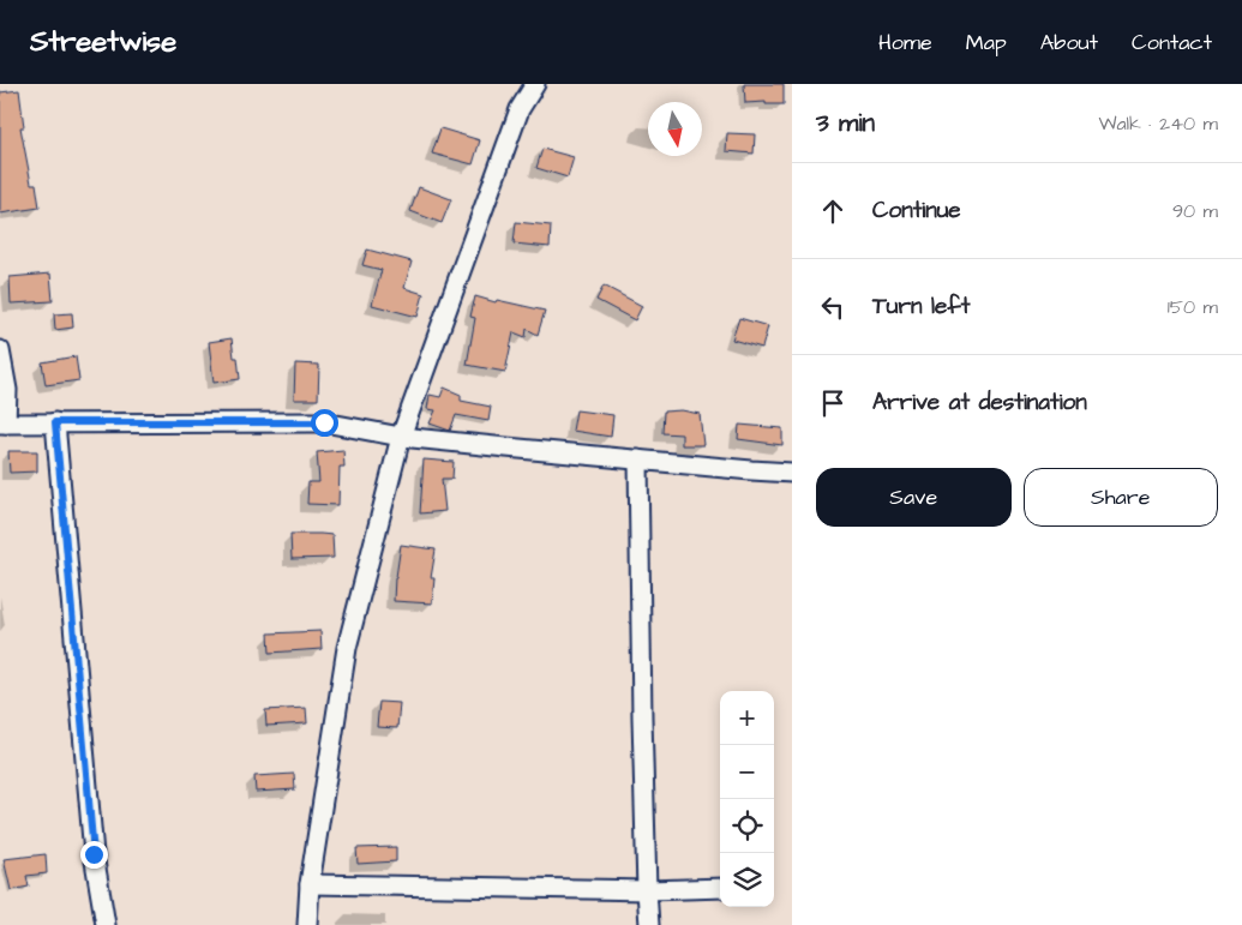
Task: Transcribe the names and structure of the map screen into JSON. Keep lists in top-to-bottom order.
{
  "north": "bottom",
  "page": {
    "header": "Streetwise",
    "nav": [
      "Home",
      "Map",
      "About",
      "Contact"
    ],
    "heading": ["3 min", "Walk · 240 m"],
    "list": [
      ["Continue", "90 m"],
      ["Turn left", "150 m"],
      "Arrive at destination"
    ],
    "buttons": ["Save", "Share"],
    "map_buttons": ["+", "−"]
  }
}
